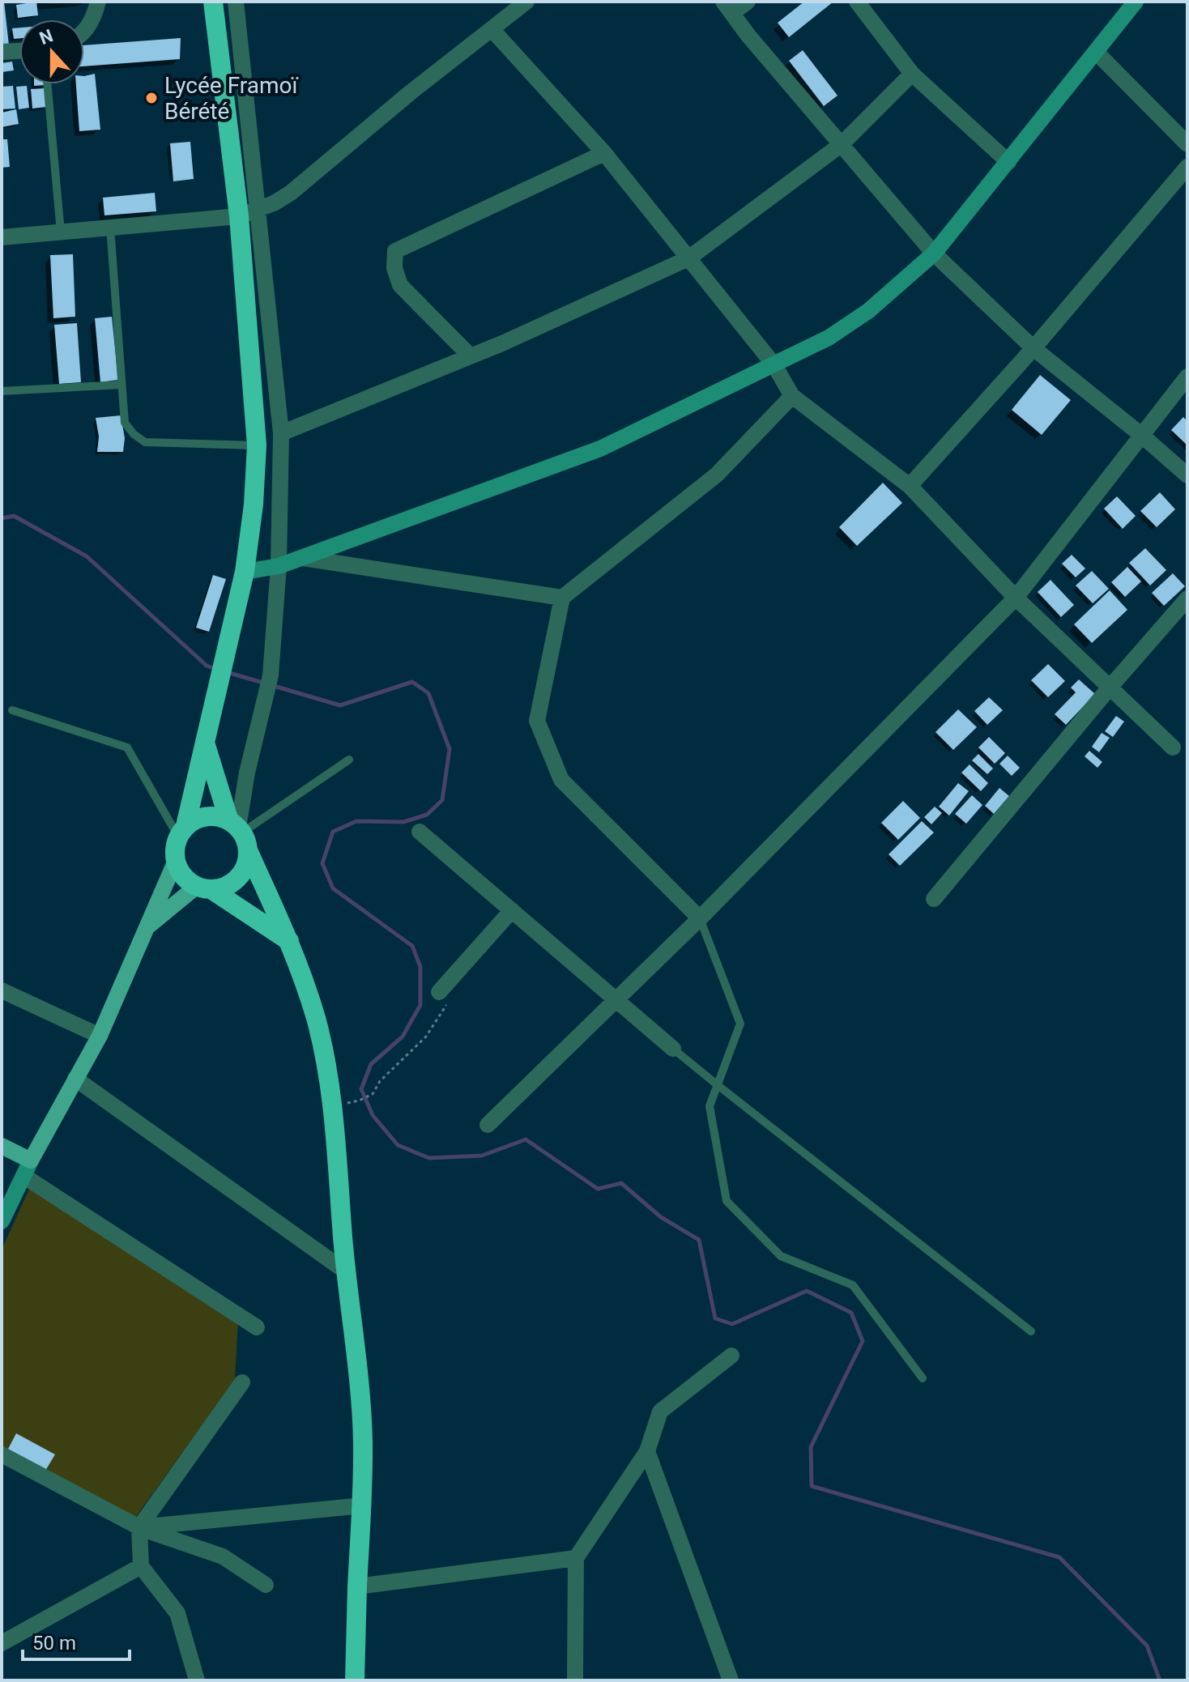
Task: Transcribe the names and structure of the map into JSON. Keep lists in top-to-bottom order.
{
  "places": ["Lycée Framoï Bérété"],
  "scale_bar": "50 m",
  "north": "top"
}
